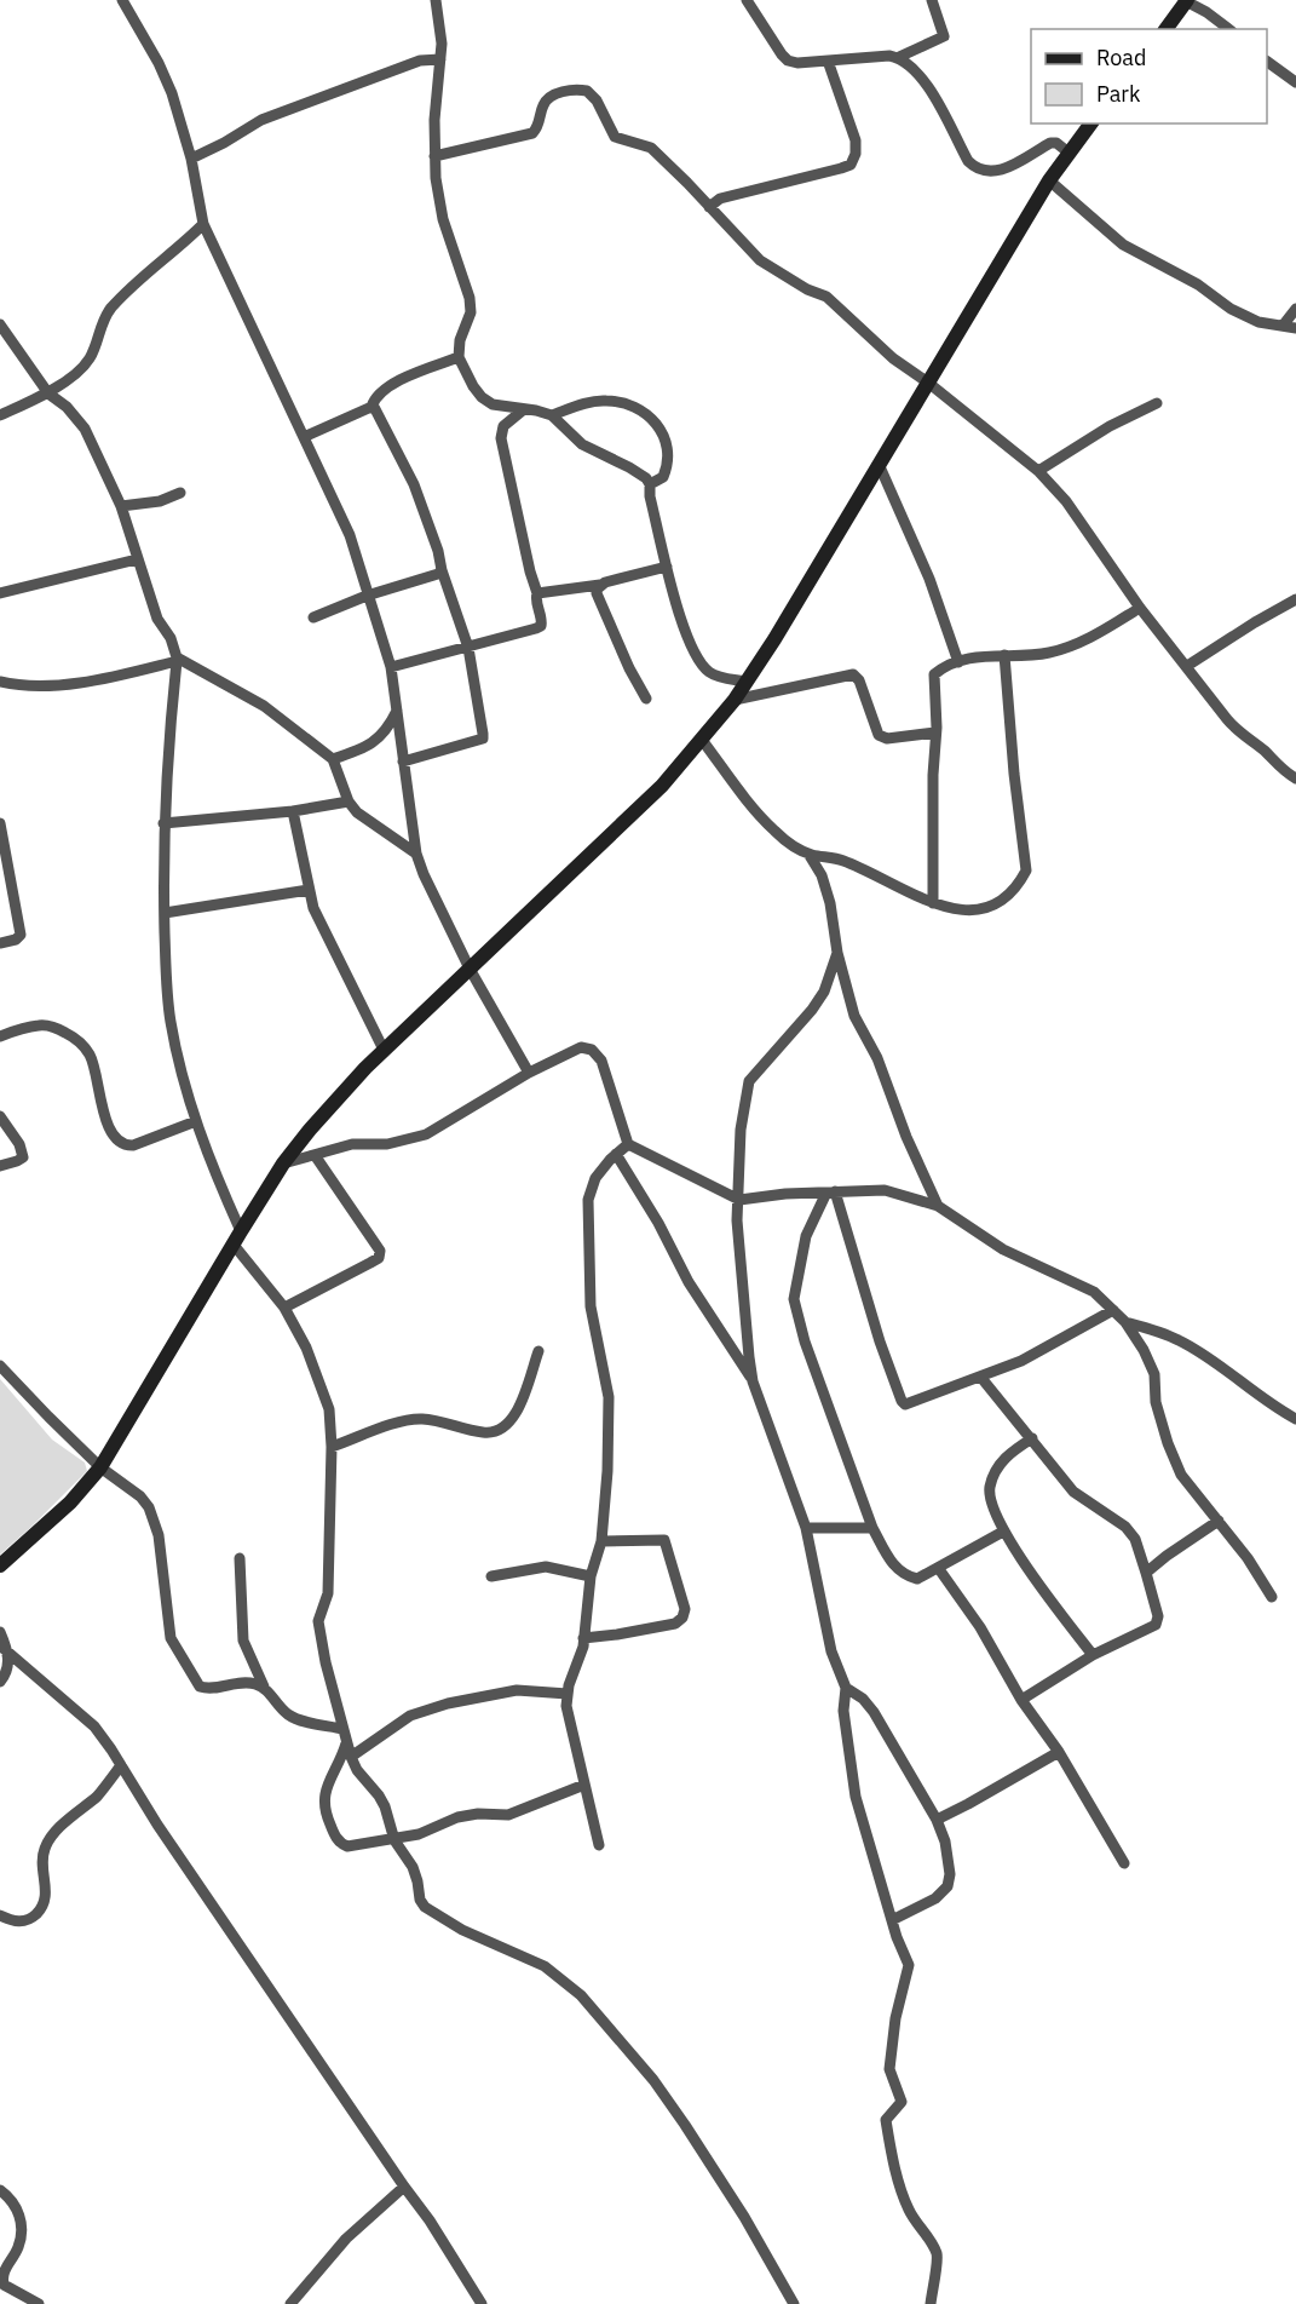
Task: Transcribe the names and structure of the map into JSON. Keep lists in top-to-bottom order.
{
  "legend": ["Road", "Park"]
}
